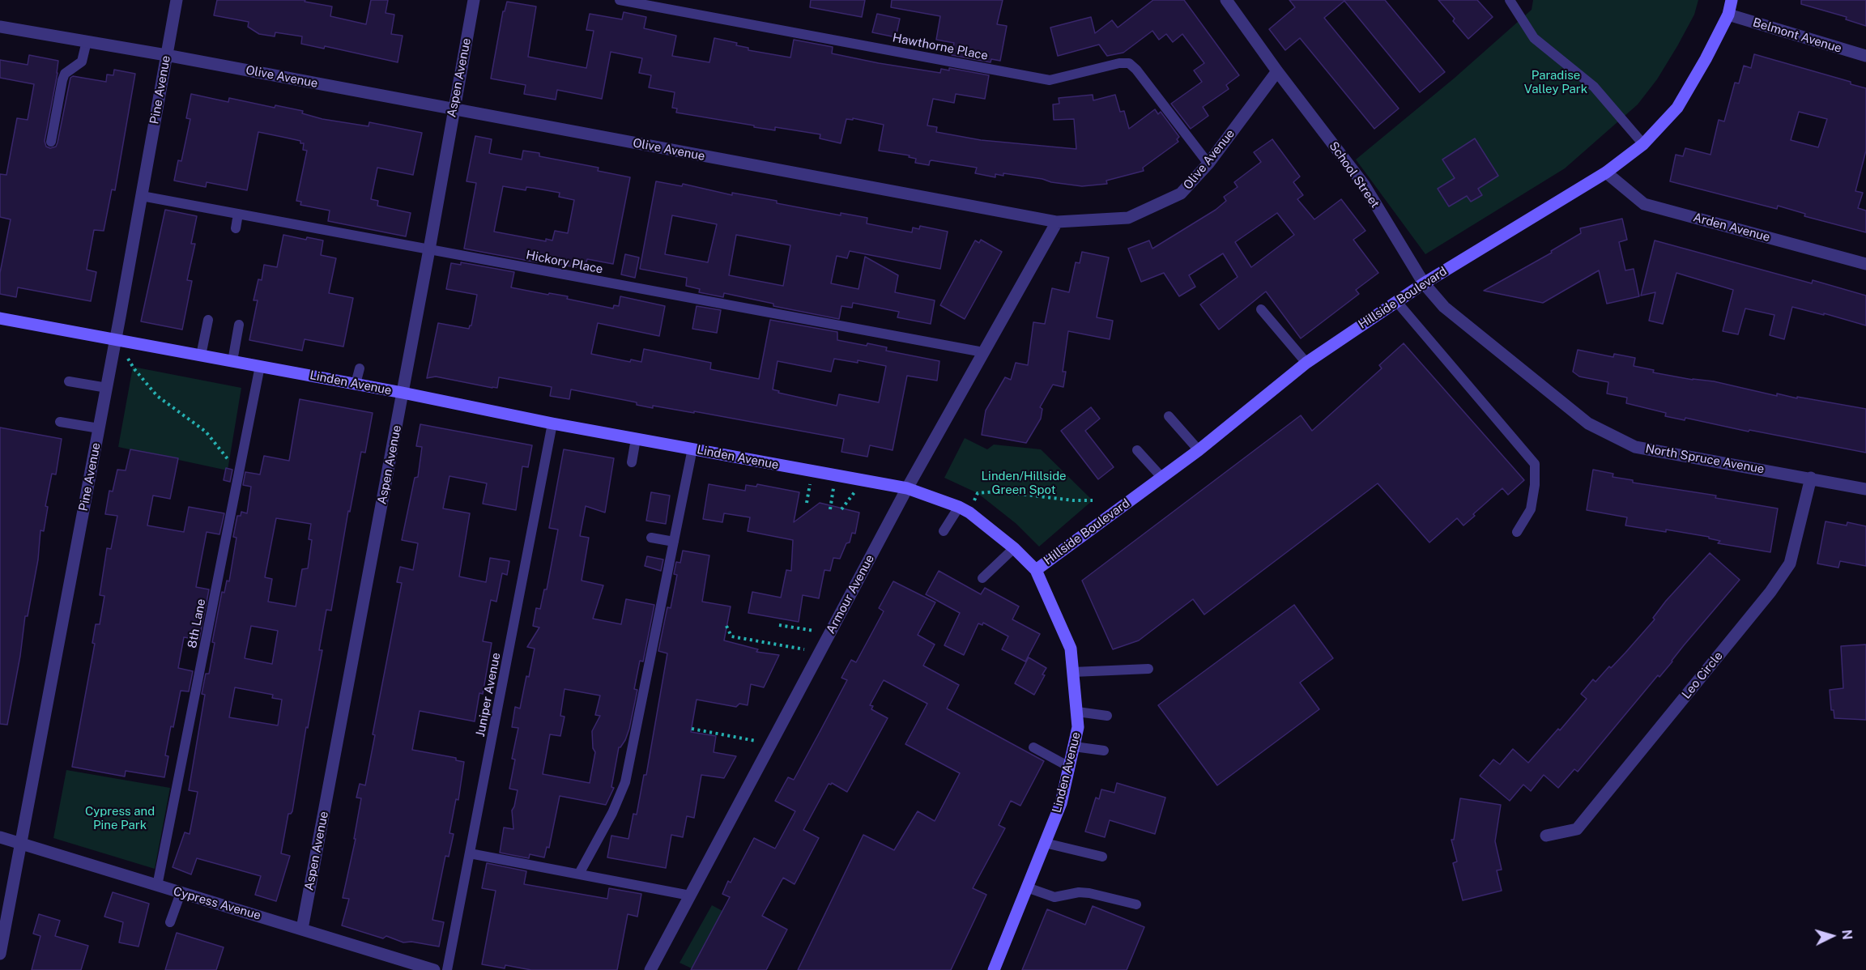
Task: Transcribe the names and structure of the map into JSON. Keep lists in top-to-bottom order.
{
  "streets": {
    "street": [
      "Belmont Avenue",
      "Olive Avenue",
      "Aspen Avenue",
      "Pine Avenue",
      "School Street",
      "Arden Avenue",
      "Hillside Boulevard",
      "Linden Avenue",
      "North Spruce Avenue",
      "Armour Avenue",
      "Leo Circle",
      "Cypress Avenue"
    ],
    "lane": [
      "Hawthorne Place",
      "Hickory Place",
      "8th Lane",
      "Juniper Avenue"
    ]
  },
  "crossings": [
    ["Belmont Avenue", "Hillside Boulevard"],
    ["Hawthorne Place", "Olive Avenue"],
    ["Olive Avenue", "Aspen Avenue"],
    ["Olive Avenue", "Pine Avenue"],
    ["Olive Avenue", "School Street"],
    ["Olive Avenue", "Armour Avenue"],
    ["Aspen Avenue", "Hickory Place"],
    ["Aspen Avenue", "Linden Avenue"],
    ["Aspen Avenue", "Cypress Avenue"],
    ["Pine Avenue", "Hickory Place"],
    ["Pine Avenue", "Linden Avenue"],
    ["Pine Avenue", "Cypress Avenue"],
    ["School Street", "Hillside Boulevard"],
    ["School Street", "North Spruce Avenue"],
    ["Arden Avenue", "Hillside Boulevard"],
    ["Hickory Place", "Armour Avenue"],
    ["Hillside Boulevard", "Linden Avenue"],
    ["Hillside Boulevard", "North Spruce Avenue"],
    ["Linden Avenue", "Armour Avenue"],
    ["Linden Avenue", "8th Lane"],
    ["Linden Avenue", "Juniper Avenue"],
    ["North Spruce Avenue", "Leo Circle"],
    ["8th Lane", "Cypress Avenue"]
  ],
  "parks": ["Paradise Valley Park", "Linden/Hillside Green Spot", "Cypress and Pine Park"],
  "north": "right"
}
